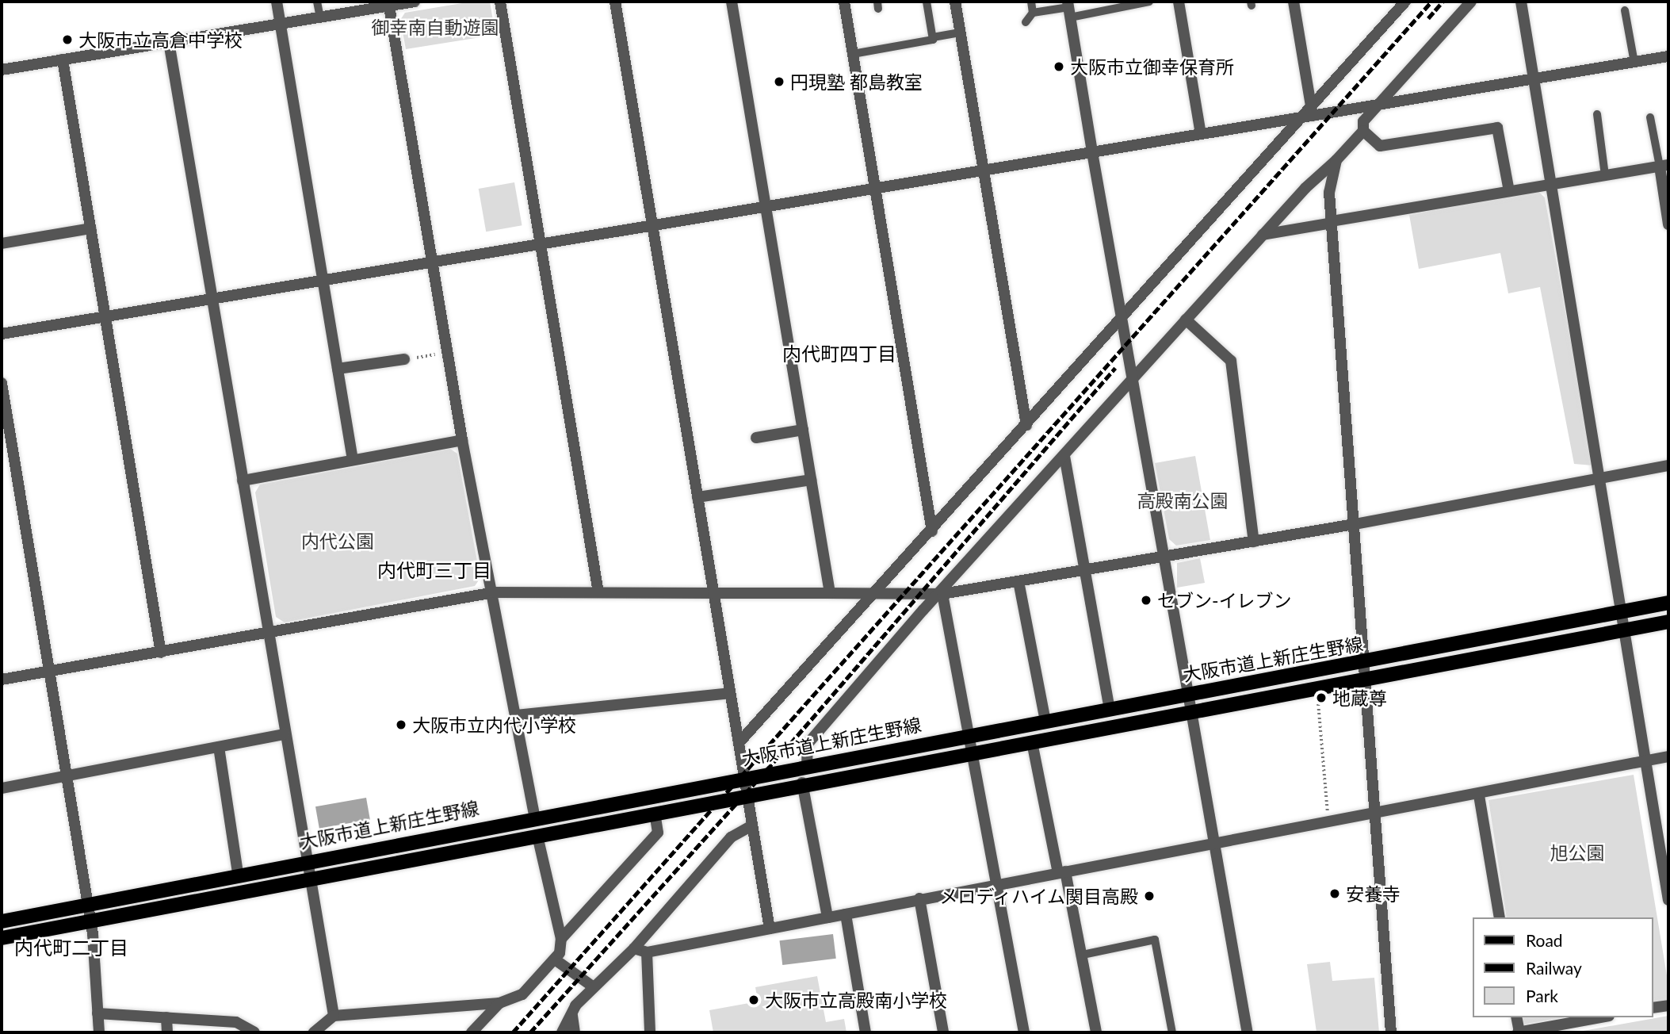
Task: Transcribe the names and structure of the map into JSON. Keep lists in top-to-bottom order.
{
  "streets": {
    "main road": ["大阪市道上新庄生野線"]
  },
  "districts": ["内代町四丁目", "内代町三丁目", "内代町二丁目"],
  "parks": [
    "御幸南自動遊園",
    "高殿南公園",
    "内代公園",
    "旭公園"
  ],
  "places": [
    "大阪市立高倉中学校",
    "大阪市立御幸保育所",
    "円現塾 都島教室",
    "セブン-イレブン",
    "地蔵尊",
    "大阪市立内代小学校",
    "安養寺",
    "メロディハイム関目高殿",
    "大阪市立高殿南小学校"
  ],
  "legend": ["Road", "Railway", "Park"]
}
